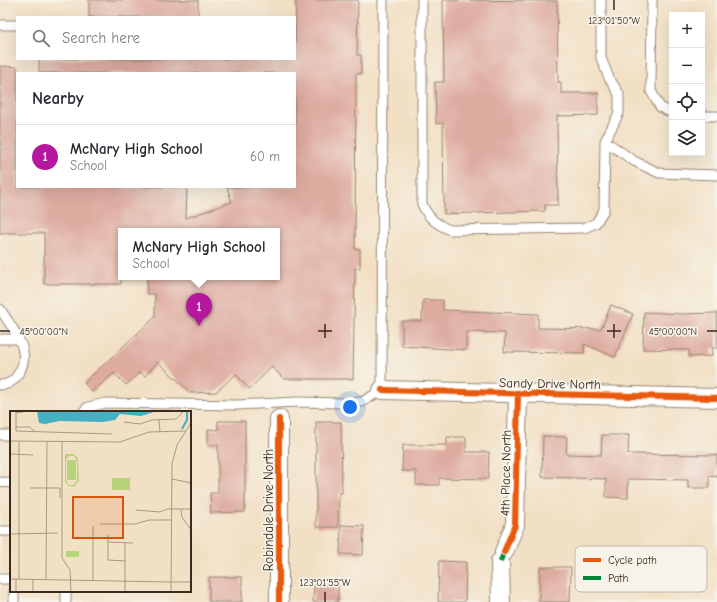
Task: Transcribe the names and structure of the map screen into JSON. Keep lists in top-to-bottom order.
{
  "streets": {
    "street": ["Sandy Drive North", "4th Place North", "Robindale Drive North"]
  },
  "crossings": [
    ["Sandy Drive North", "4th Place North"]
  ],
  "legend": ["Cycle path", "Path"],
  "page": {
    "map_buttons": ["+", "−"],
    "search": "Search here",
    "heading": "Nearby",
    "list": [
      {
        "mark": "1",
        "name": "McNary High School",
        "note": "School",
        "value": "60 m"
      }
    ],
    "popup": ["McNary High School", "School"],
    "pins": "1"
  },
  "coordinates": ["123°01'50\"W", "45°00'00\"N", "123°01'55\"W"]
}
